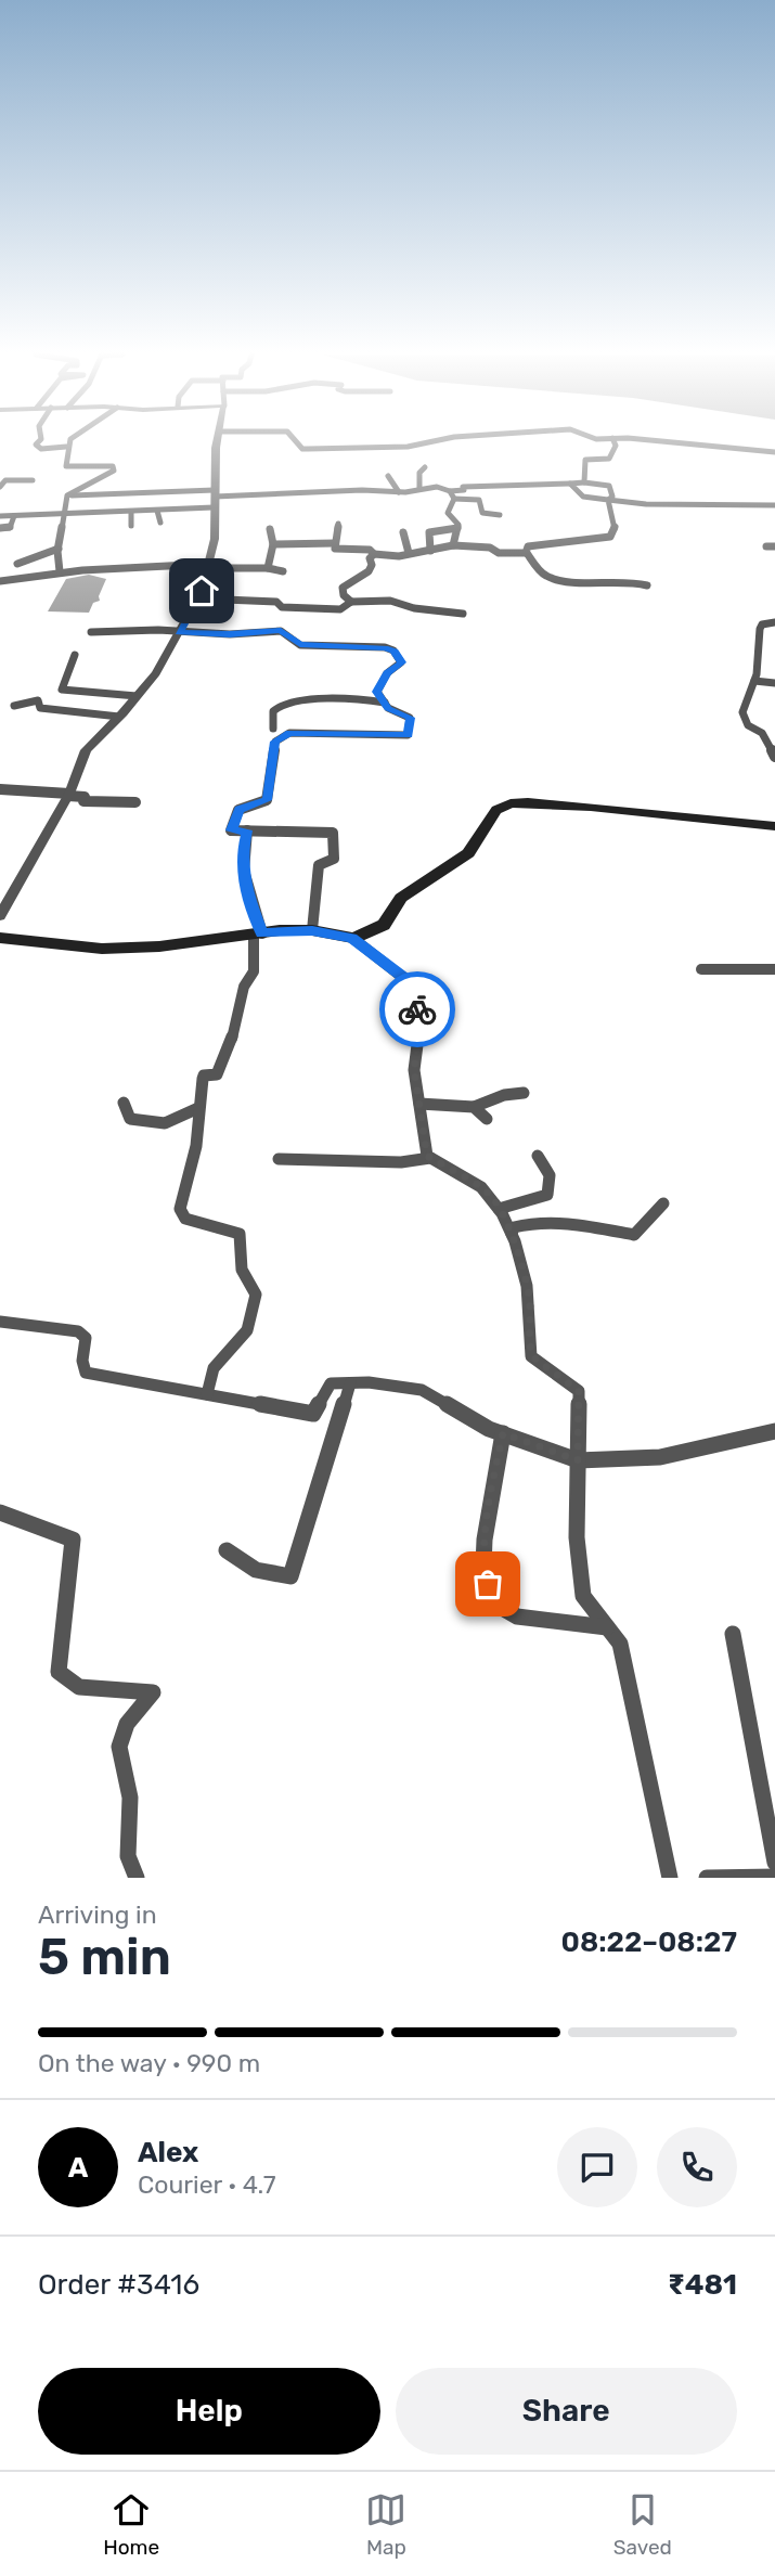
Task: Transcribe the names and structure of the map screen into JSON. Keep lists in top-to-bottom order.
{
  "page": {
    "heading": ["5 min", "Arriving in", "08:22–08:27"],
    "panel": [
      "Alex",
      "Courier · 4.7",
      "Order #3416",
      "₹481"
    ],
    "bar": "On the way · 990 m",
    "round": "A",
    "buttons": ["Help", "Share"],
    "tabs": ["Home", "Map", "Saved"]
  }
}
